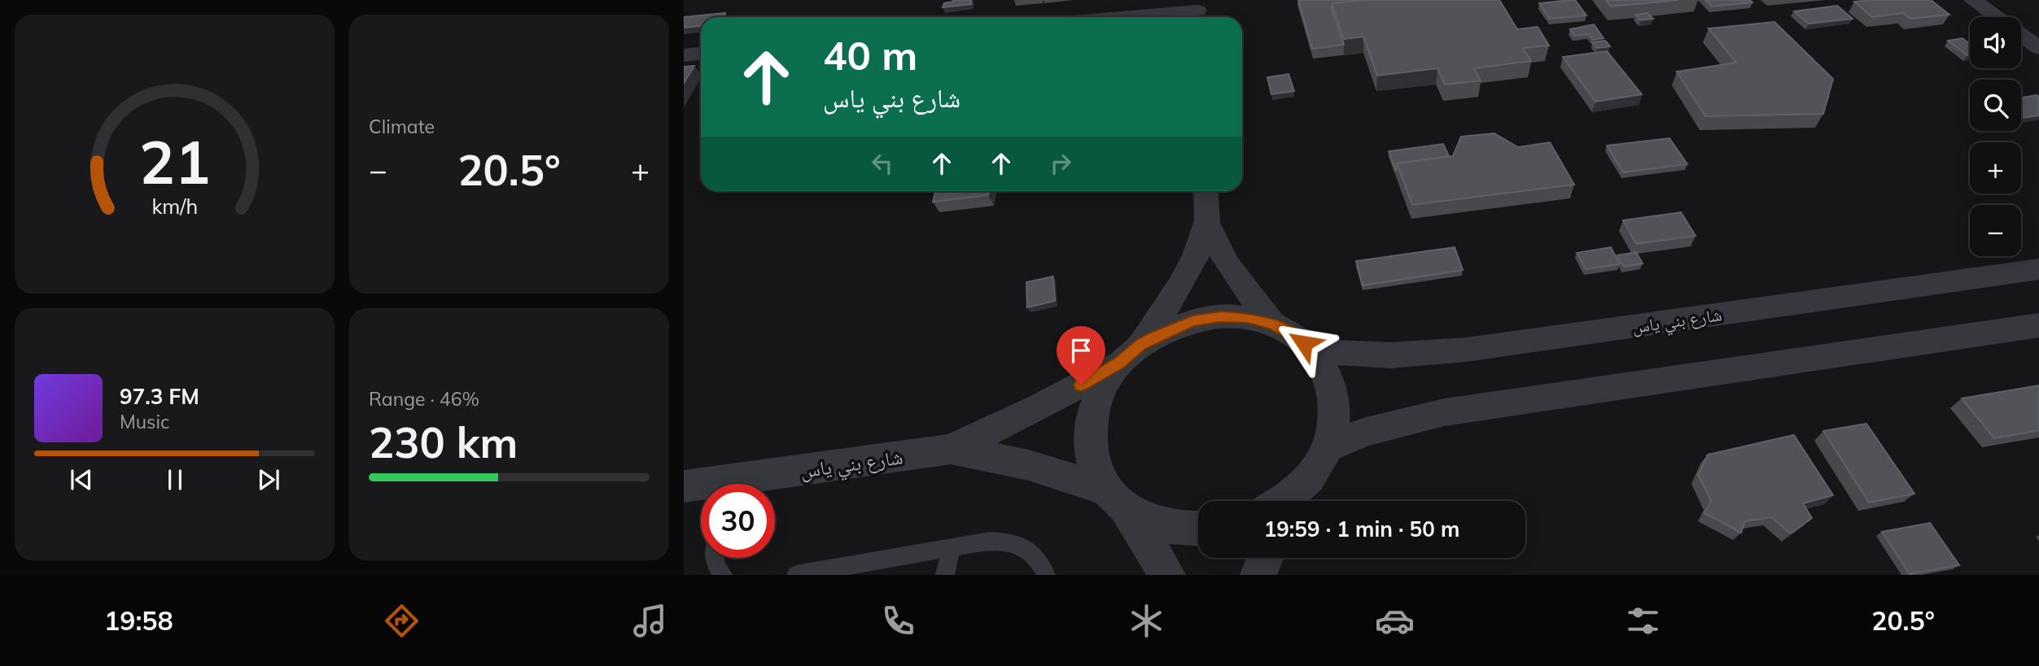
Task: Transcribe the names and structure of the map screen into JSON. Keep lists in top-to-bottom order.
{
  "streets": {
    "street": ["شارع بني ياس"]
  },
  "page": {
    "tile": [
      "Climate",
      ["Range · 46%", "230 km"]
    ],
    "map_buttons": ["+", "−"],
    "turn": ["40 m", "شارع بني ياس"],
    "heat": ["−", "20.5°", "+"],
    "song": ["97.3 FM", "Music"],
    "limit": "30",
    "trip": "19:59 · 1 min · 50 m",
    "tabs": ["19:58", "20.5°"],
    "gauge": ["21", "km/h"]
  }
}
